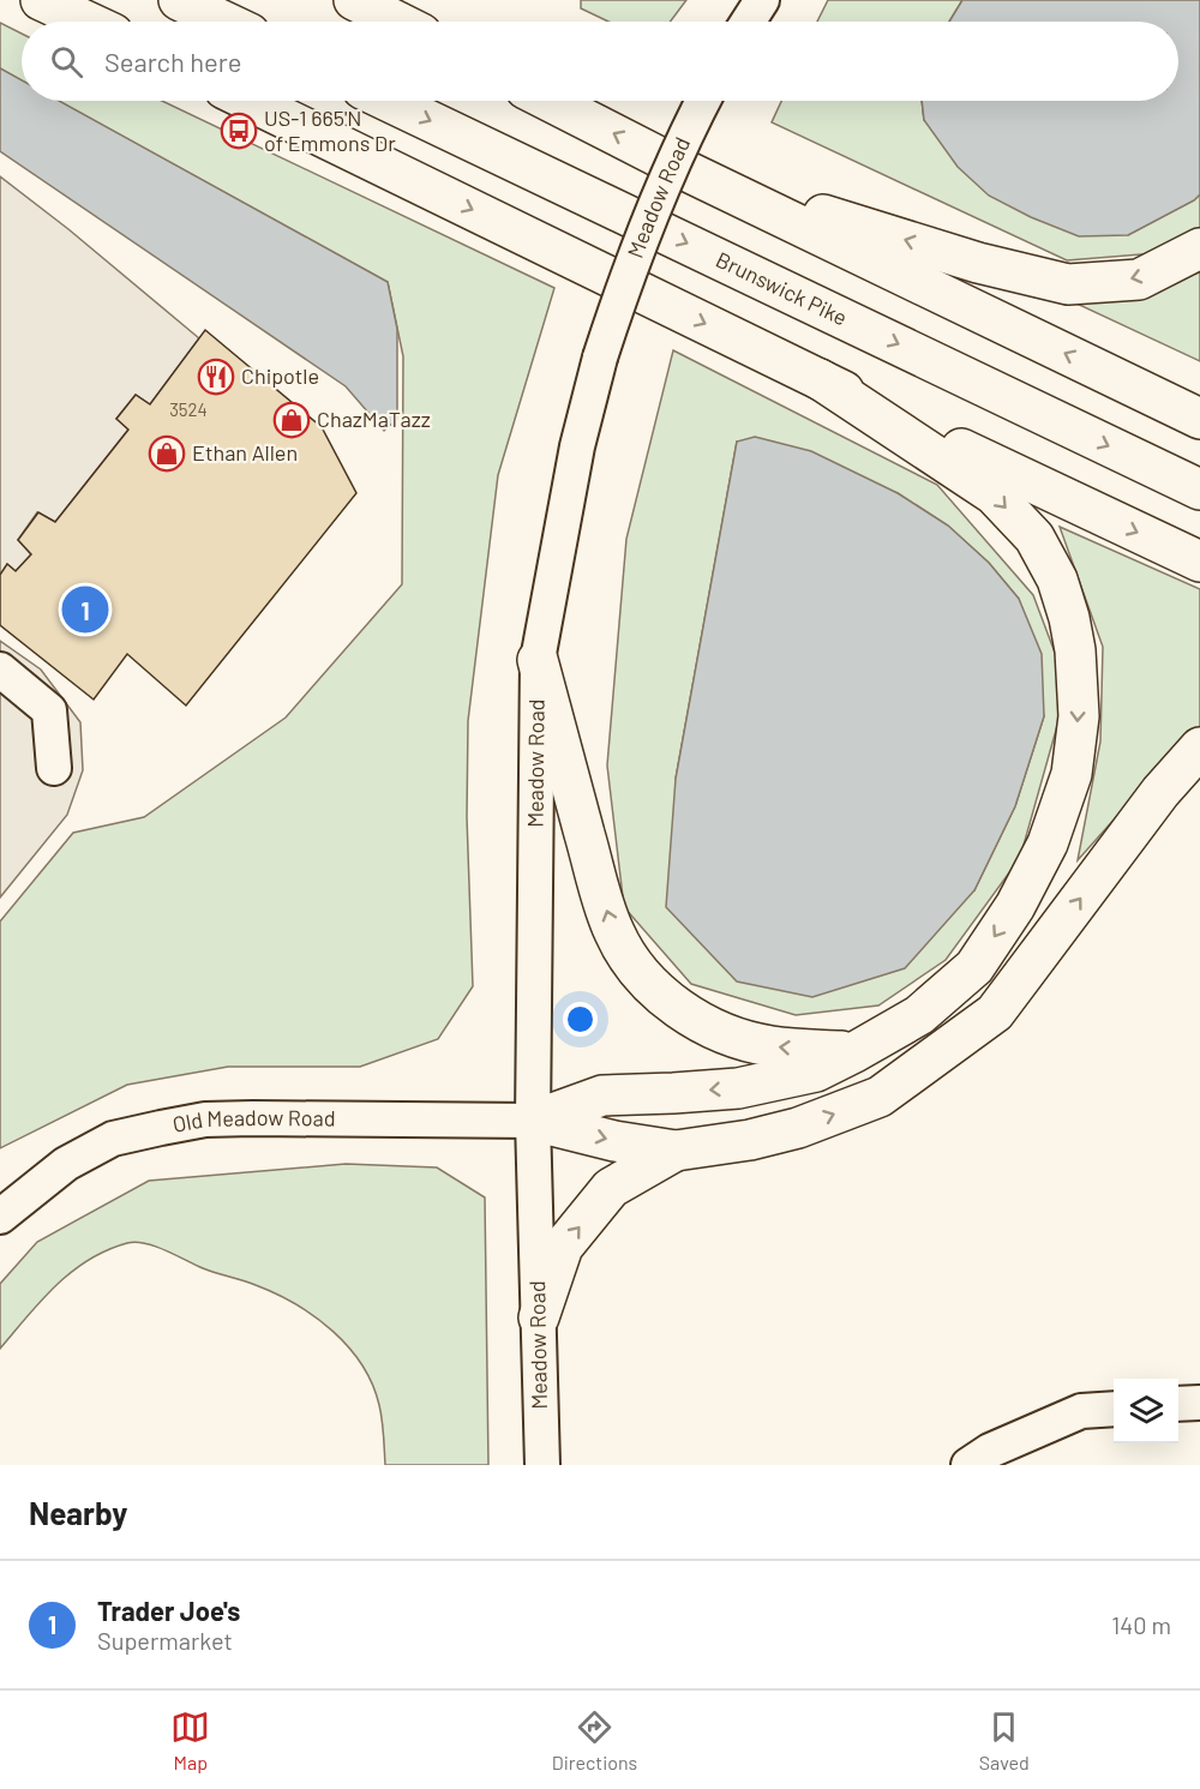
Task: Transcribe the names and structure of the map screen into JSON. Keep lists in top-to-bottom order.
{
  "streets": {
    "highway": ["Brunswick Pike"],
    "street": ["Meadow Road", "Old Meadow Road"]
  },
  "crossings": [
    ["Meadow Road", "Old Meadow Road"]
  ],
  "places": {
    "bus stop": ["US-1 665'N of Emmons Dr"],
    "restaurant": ["Chipotle"],
    "shop": ["ChazMaTazz", "Ethan Allen"]
  },
  "house_numbers": ["3524"],
  "page": {
    "search": "Search here",
    "pins": "1",
    "heading": "Nearby",
    "list": [
      {
        "mark": "1",
        "name": "Trader Joe's",
        "note": "Supermarket",
        "value": "140 m"
      }
    ],
    "nav": ["Map", "Directions", "Saved"]
  }
}
